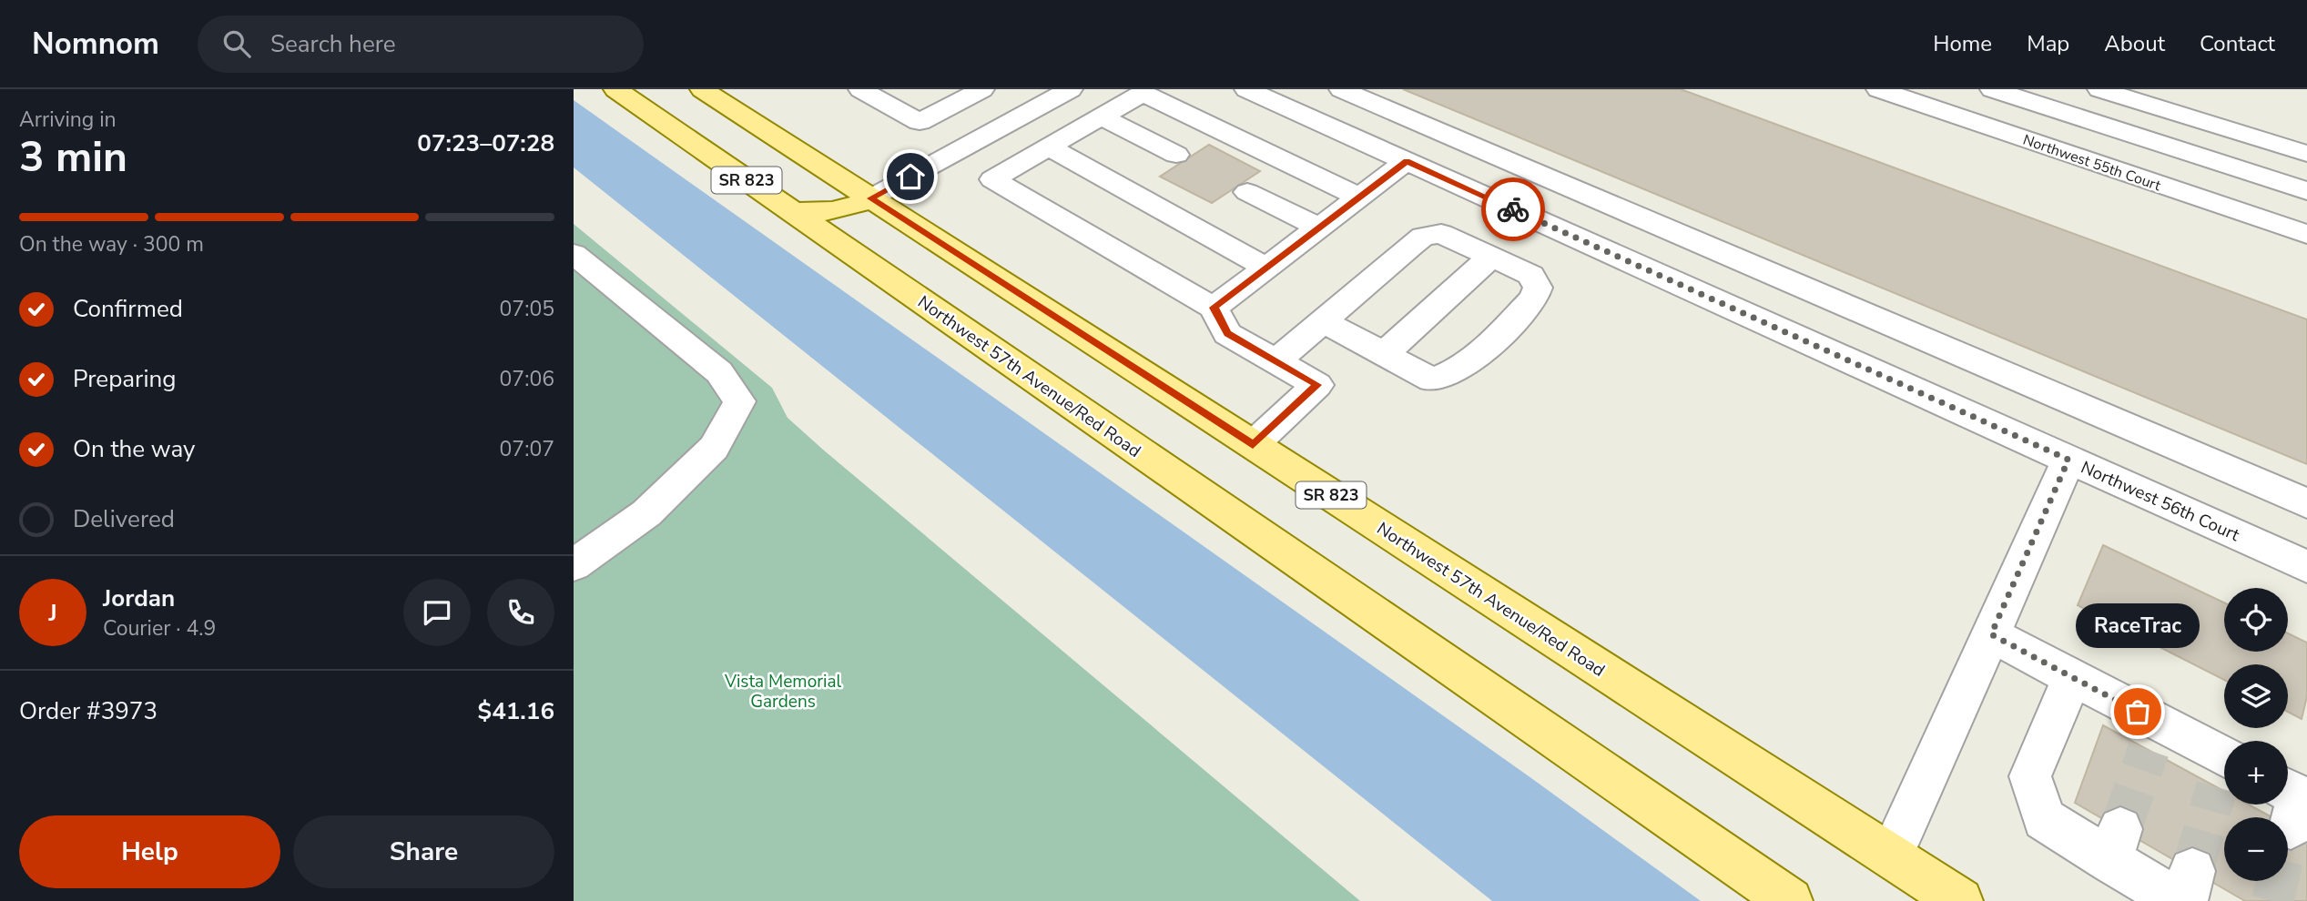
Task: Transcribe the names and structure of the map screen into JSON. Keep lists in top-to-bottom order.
{
  "streets": {
    "main road": ["SR 823", "Northwest 57th Avenue/Red Road"],
    "street": ["Northwest 55th Court", "Northwest 56th Court"]
  },
  "parks": ["Vista Memorial Gardens"],
  "places": ["RaceTrac"],
  "page": {
    "header": "Nomnom",
    "search": "Search here",
    "nav": [
      "Home",
      "Map",
      "About",
      "Contact"
    ],
    "heading": ["3 min", "Arriving in", "07:23–07:28"],
    "panel": [
      "Jordan",
      "Courier · 4.9",
      "Order #3973",
      "$41.16"
    ],
    "bar": "On the way · 300 m",
    "list": [
      ["Confirmed", "07:05"],
      ["Preparing", "07:06"],
      ["On the way", "07:07"],
      "Delivered"
    ],
    "round": "J",
    "map_buttons": ["+", "−"],
    "bubble": "RaceTrac",
    "buttons": ["Help", "Share"]
  }
}
